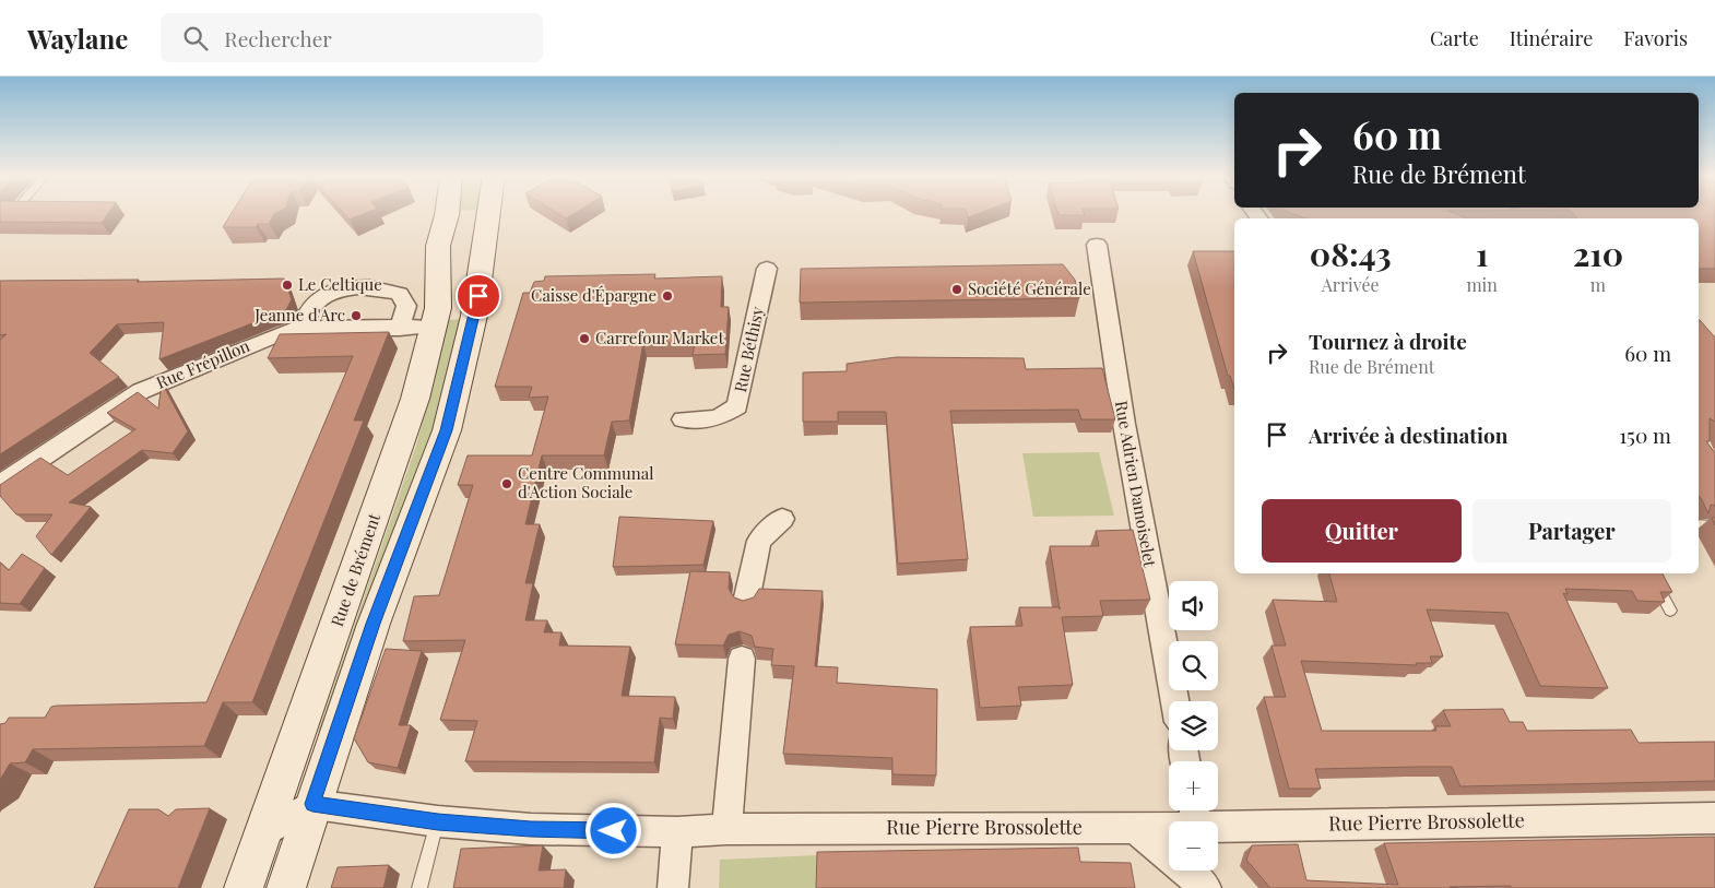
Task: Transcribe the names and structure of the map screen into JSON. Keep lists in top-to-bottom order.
{
  "streets": {
    "main road": ["Rue de Brément"],
    "street": [
      "Rue Béthisy",
      "Rue Frépillon",
      "Rue Adrien Damoiselet",
      "Rue Pierre Brossolette"
    ]
  },
  "crossings": [
    ["Rue Frépillon", "Rue de Brément"],
    ["Rue de Brément", "Rue Pierre Brossolette"]
  ],
  "places": [
    "Le Celtique",
    "Société Générale",
    "Caisse d'Épargne",
    "Jeanne d'Arc",
    "Carrefour Market",
    "Centre Communal d'Action Sociale"
  ],
  "page": {
    "header": "Waylane",
    "search": "Rechercher",
    "nav": ["Carte", "Itinéraire", "Favoris"],
    "turn": ["60 m", "Rue de Brément"],
    "eta": [
      "08:43",
      "Arrivée",
      "1",
      "min",
      "210",
      "m"
    ],
    "list": [
      {
        "name": "Tournez à droite",
        "note": "Rue de Brément",
        "value": "60 m"
      },
      {
        "name": "Arrivée à destination",
        "value": "150 m"
      }
    ],
    "buttons": ["Quitter", "Partager"],
    "map_buttons": ["+", "−"]
  }
}
